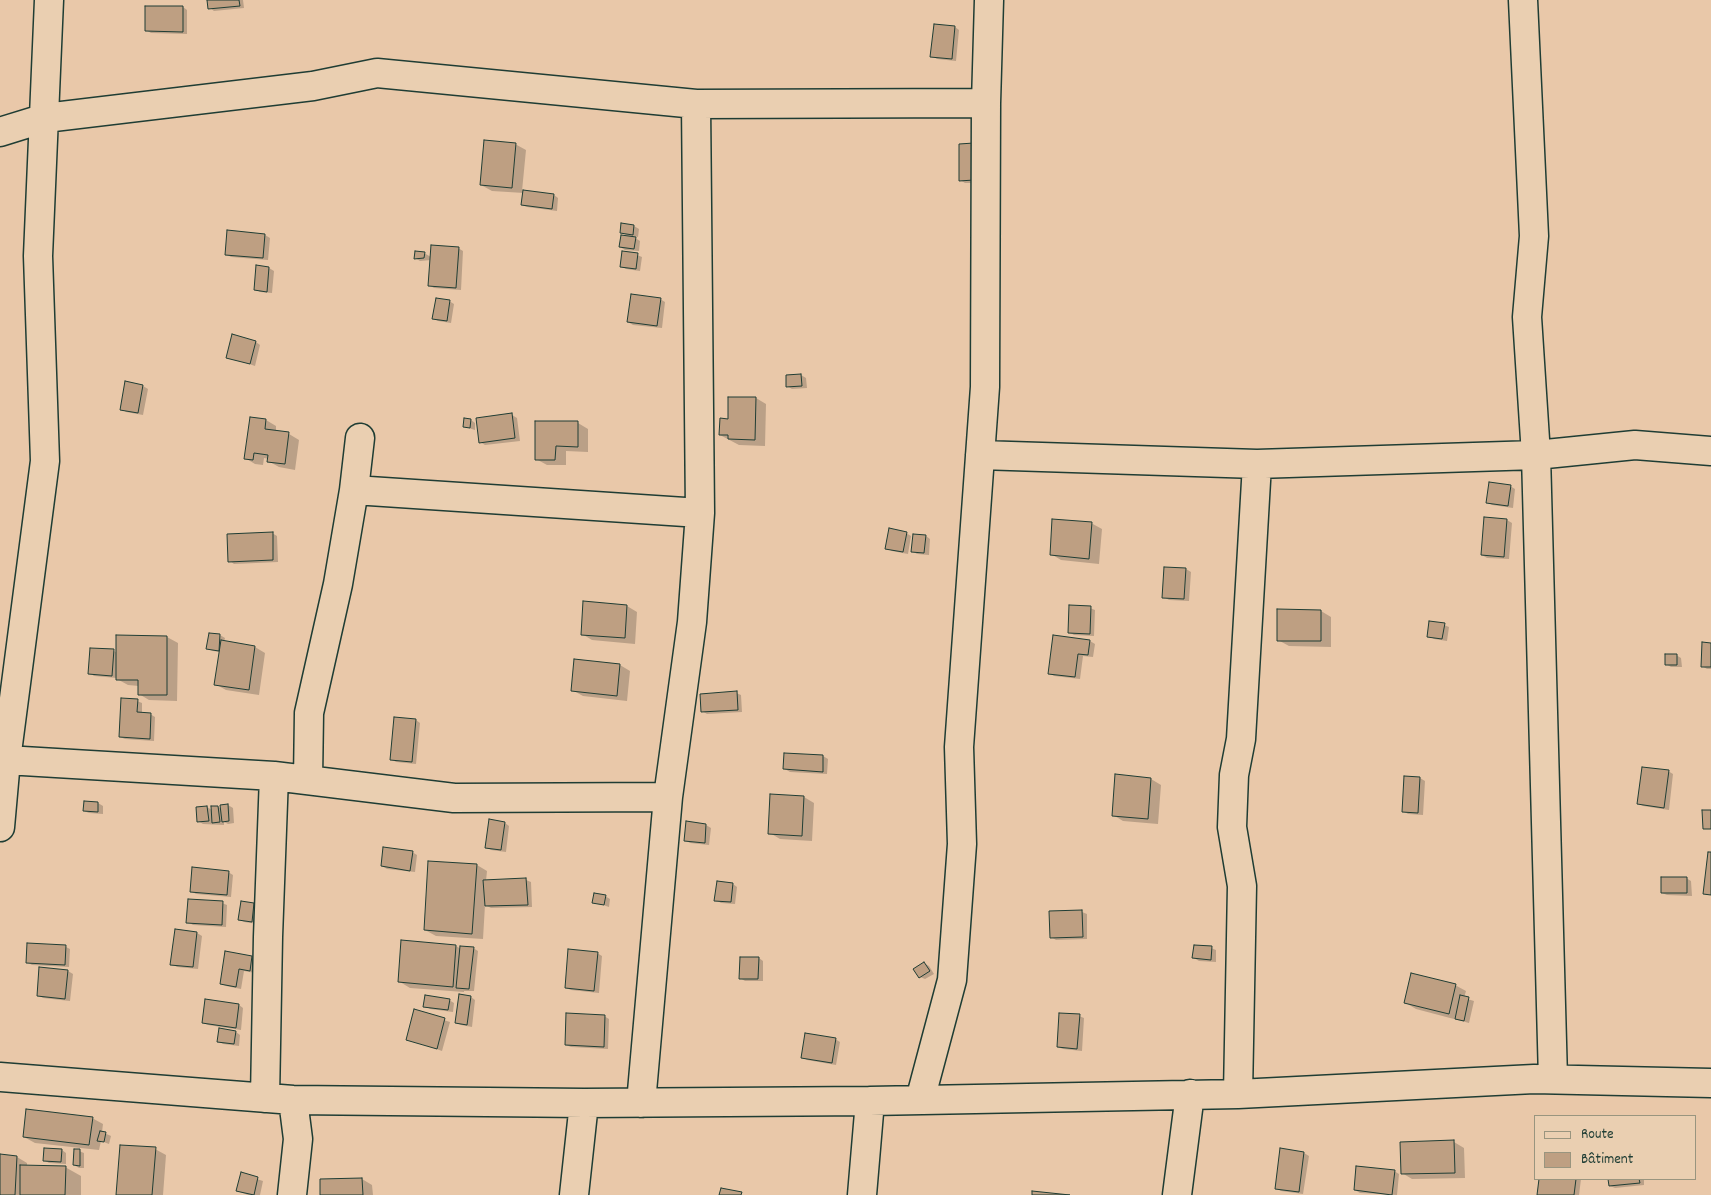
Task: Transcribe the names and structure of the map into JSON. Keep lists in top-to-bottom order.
{
  "legend": ["Route", "Bâtiment"]
}
